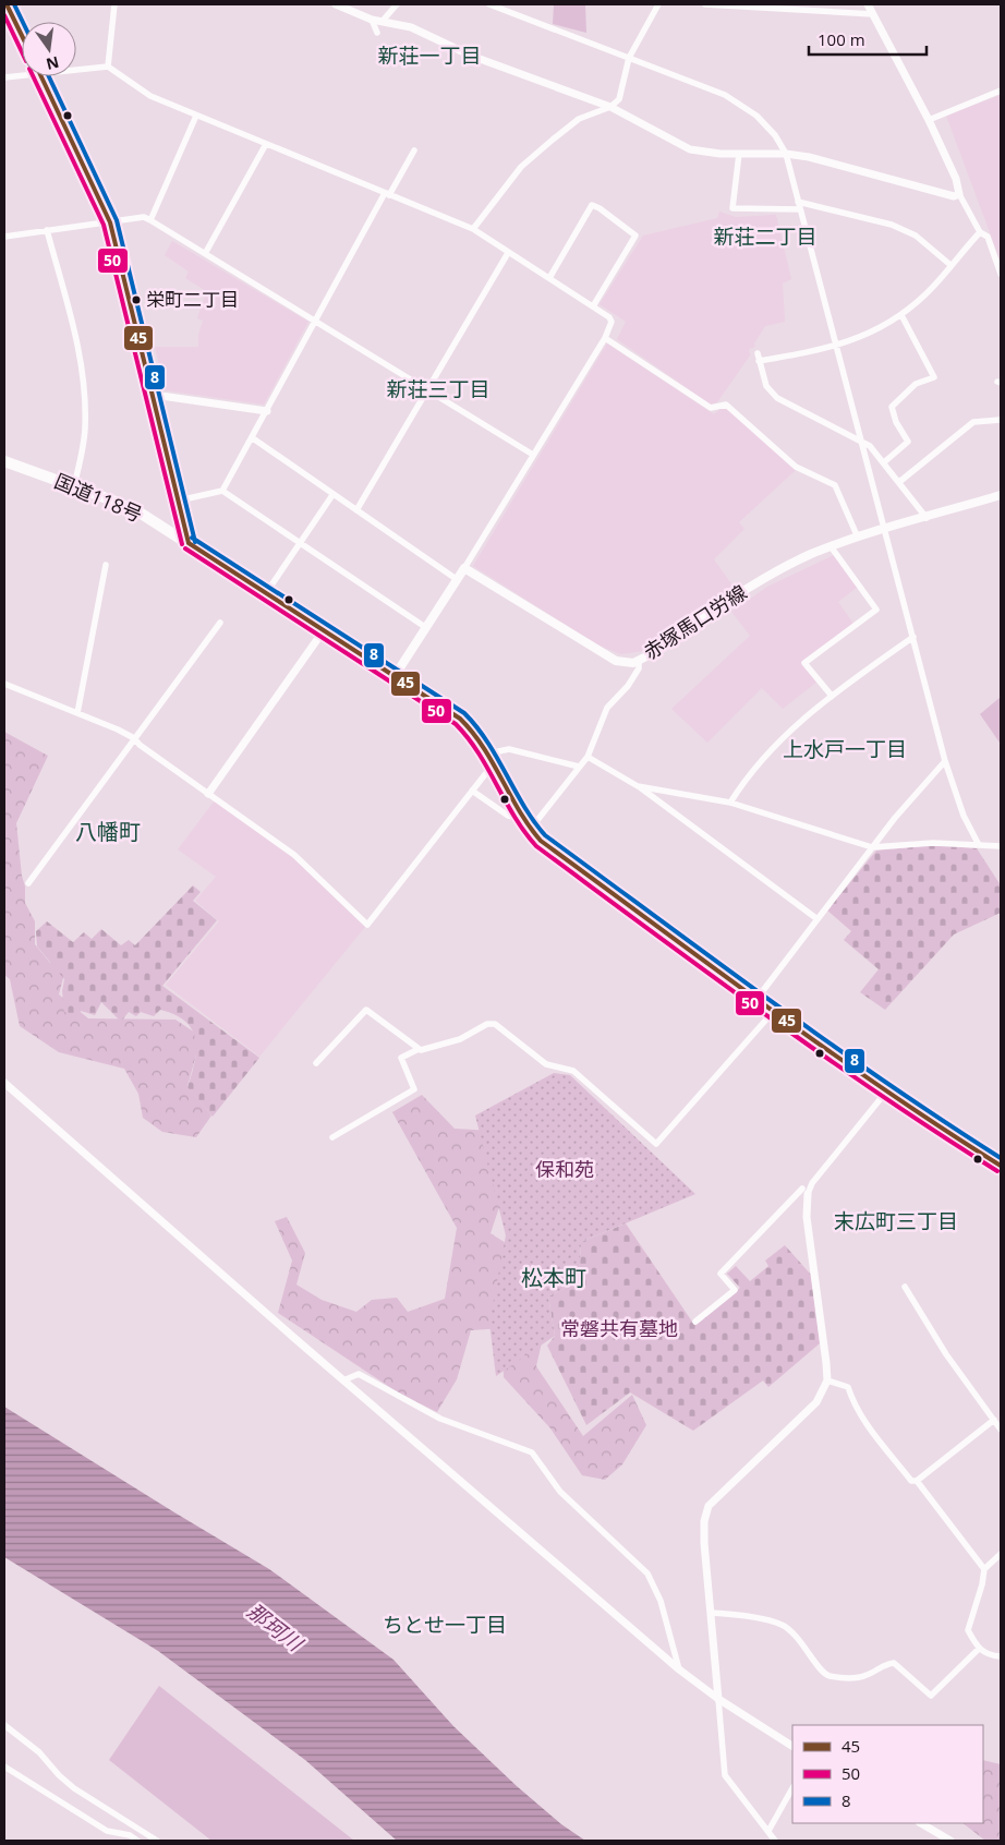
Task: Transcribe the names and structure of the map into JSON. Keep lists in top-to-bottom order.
{
  "streets": {
    "highway": ["国道118号"],
    "main road": ["赤塚馬口労線"]
  },
  "districts": [
    "新荘一丁目",
    "新荘二丁目",
    "新荘三丁目",
    "上水戸一丁目",
    "八幡町",
    "末広町三丁目",
    "松本町",
    "ちとせ一丁目"
  ],
  "water": ["那珂川"],
  "parks": ["保和苑", "常磐共有墓地"],
  "places": ["栄町二丁目"],
  "lines": ["transit line 45", "transit line 8", "transit line 50"],
  "legend": ["45", "50", "8"],
  "scale_bar": "100 m",
  "north": "bottom"
}
